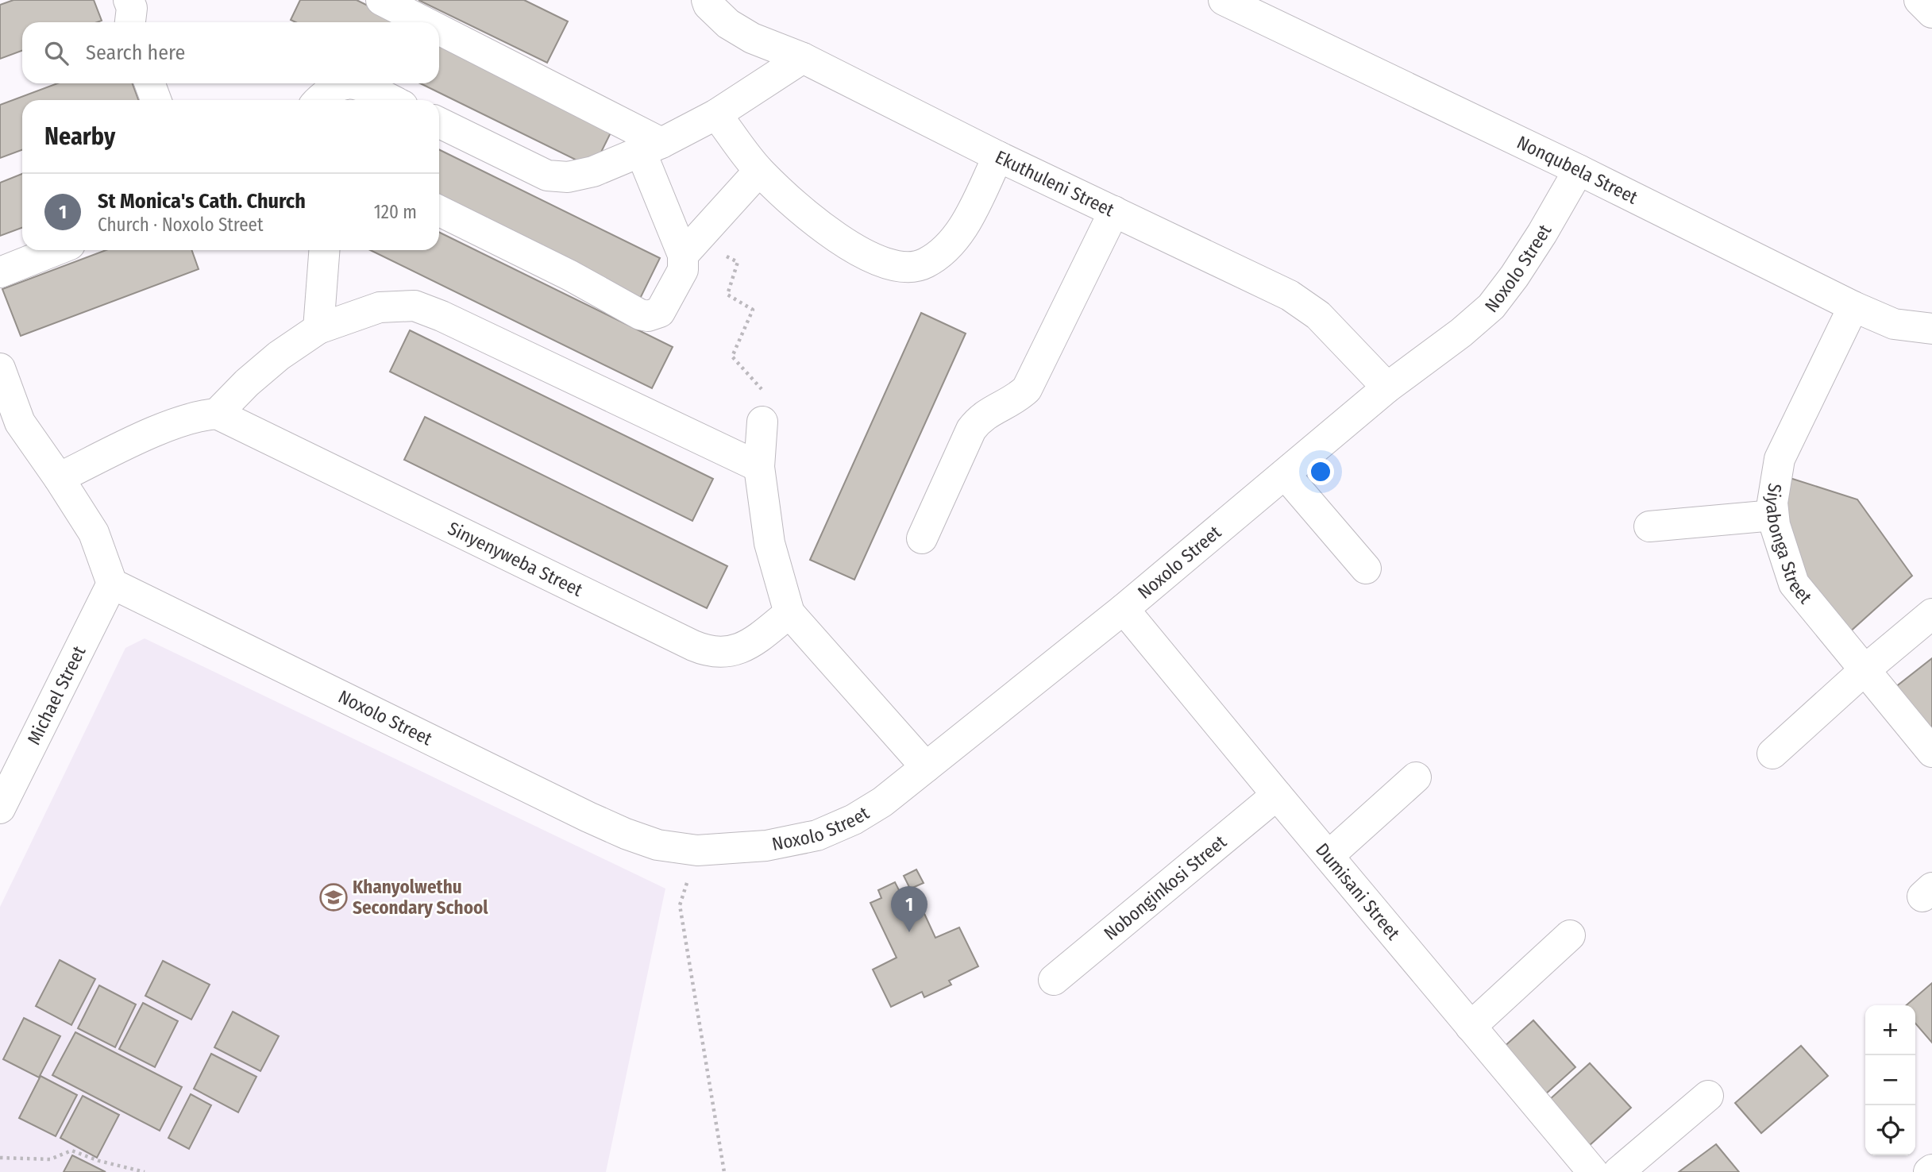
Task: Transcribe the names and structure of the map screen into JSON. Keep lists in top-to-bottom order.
{
  "streets": {
    "street": [
      "Nonqubela Street",
      "Ekuthuleni Street",
      "Noxolo Street",
      "Siyabonga Street",
      "Sinyenyweba Street",
      "Michael Street",
      "Nobonginkosi Street",
      "Dumisani Street"
    ]
  },
  "crossings": [
    ["Nonqubela Street", "Noxolo Street"],
    ["Nonqubela Street", "Siyabonga Street"],
    ["Ekuthuleni Street", "Noxolo Street"],
    ["Noxolo Street", "Michael Street"],
    ["Noxolo Street", "Dumisani Street"],
    ["Nobonginkosi Street", "Dumisani Street"]
  ],
  "places": {
    "school or university": ["Khanyolwethu Secondary School"]
  },
  "page": {
    "search": "Search here",
    "heading": "Nearby",
    "list": [
      {
        "mark": "1",
        "name": "St Monica's Cath. Church",
        "note": "Church · Noxolo Street",
        "value": "120 m"
      }
    ],
    "pins": "1",
    "map_buttons": ["+", "−"]
  }
}
